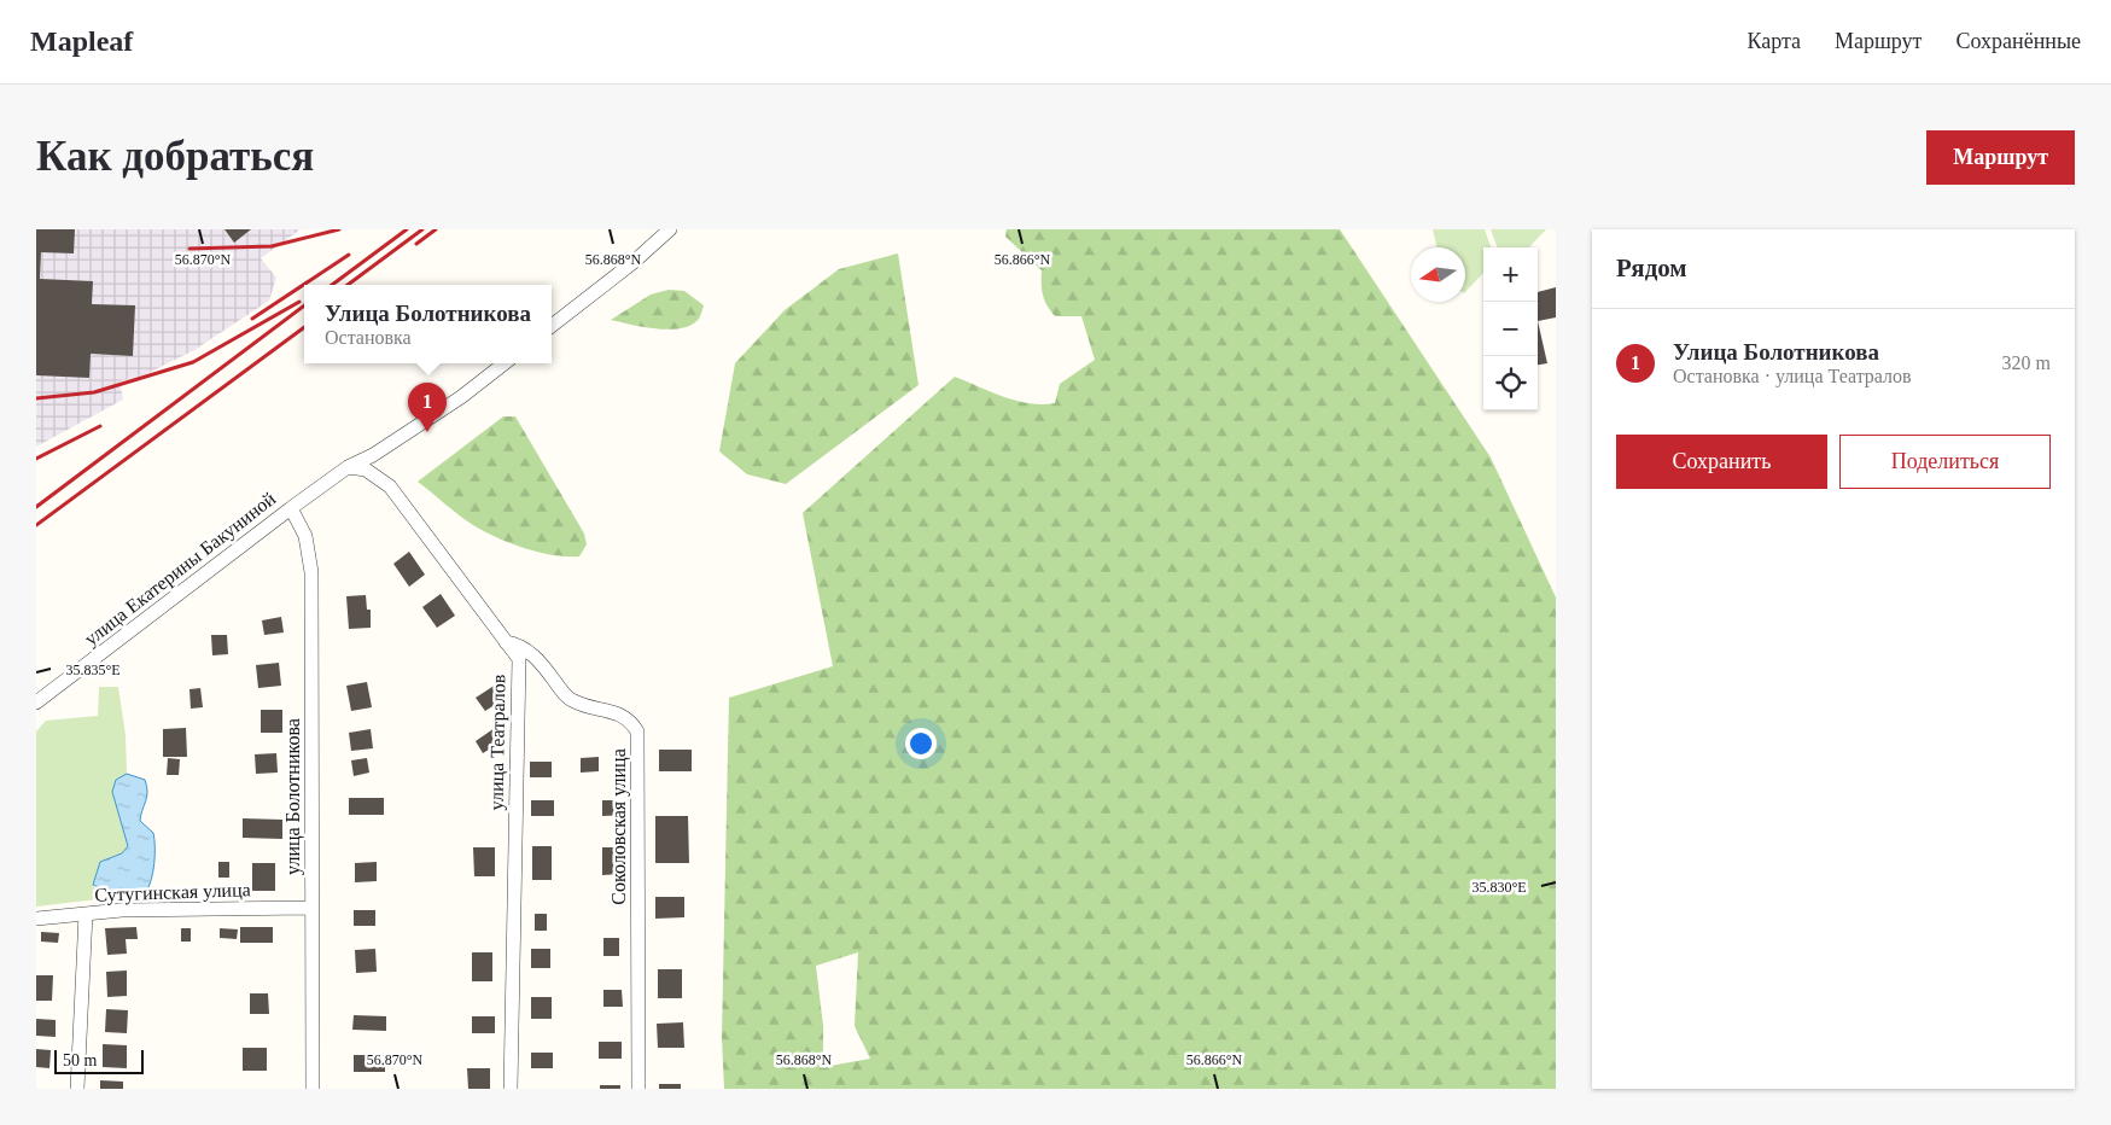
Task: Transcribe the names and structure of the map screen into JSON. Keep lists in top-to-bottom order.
{
  "streets": {
    "street": [
      "улица Екатерины Бакуниной",
      "улица Театралов",
      "улица Болотникова",
      "Соколовская улица",
      "Сутугинская улица"
    ]
  },
  "crossings": [
    ["улица Екатерины Бакуниной", "улица Театралов"],
    ["улица Екатерины Бакуниной", "улица Болотникова"],
    ["улица Театралов", "Соколовская улица"],
    ["улица Болотникова", "Сутугинская улица"]
  ],
  "scale_bar": "50 m",
  "north": "left",
  "page": {
    "header": "Mapleaf",
    "nav": ["Карта", "Маршрут", "Сохранённые"],
    "buttons": [
      "Маршрут",
      ["Сохранить", "Поделиться"]
    ],
    "title": "Как добраться",
    "heading": "Рядом",
    "map_buttons": ["+", "−"],
    "popup": ["Улица Болотникова", "Остановка"],
    "list": [
      {
        "mark": "1",
        "name": "Улица Болотникова",
        "note": "Остановка · улица Театралов",
        "value": "320 m"
      }
    ],
    "pins": "1",
    "scale": "50 m"
  },
  "coordinates": [
    "56.870°N",
    "56.868°N",
    "56.866°N",
    "35.835°E",
    "35.830°E"
  ]
}
